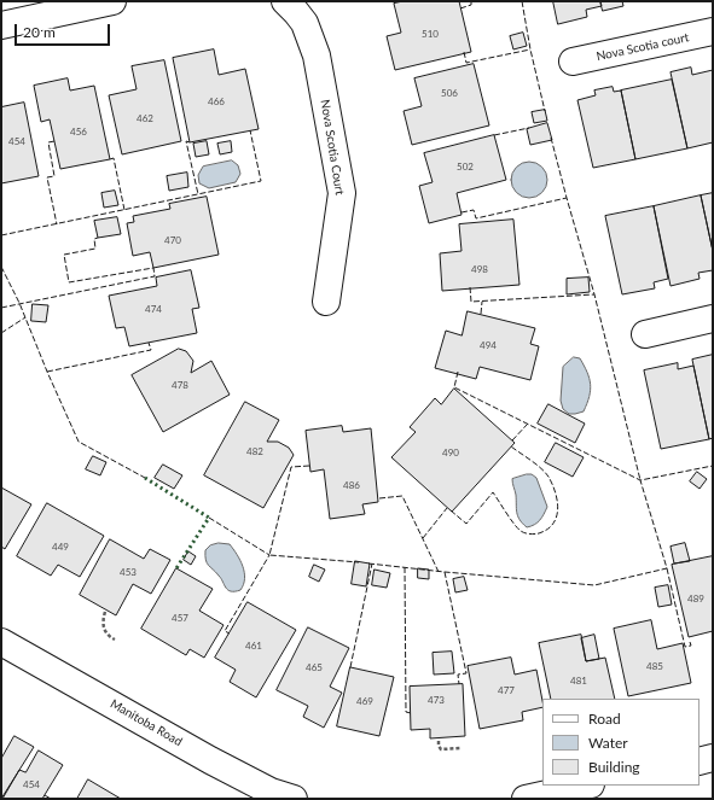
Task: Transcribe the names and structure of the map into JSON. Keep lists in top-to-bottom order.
{
  "streets": {
    "street": ["Nova Scotia court", "Nova Scotia Court", "Manitoba Road"]
  },
  "house_numbers": [
    "510",
    "506",
    "466",
    "462",
    "456",
    "454",
    "502",
    "470",
    "498",
    "474",
    "494",
    "478",
    "482",
    "490",
    "486",
    "449",
    "453",
    "489",
    "457",
    "461",
    "485",
    "465",
    "481",
    "477",
    "473",
    "469",
    "454"
  ],
  "legend": ["Road", "Water", "Building"],
  "scale_bar": "20 m"
}
